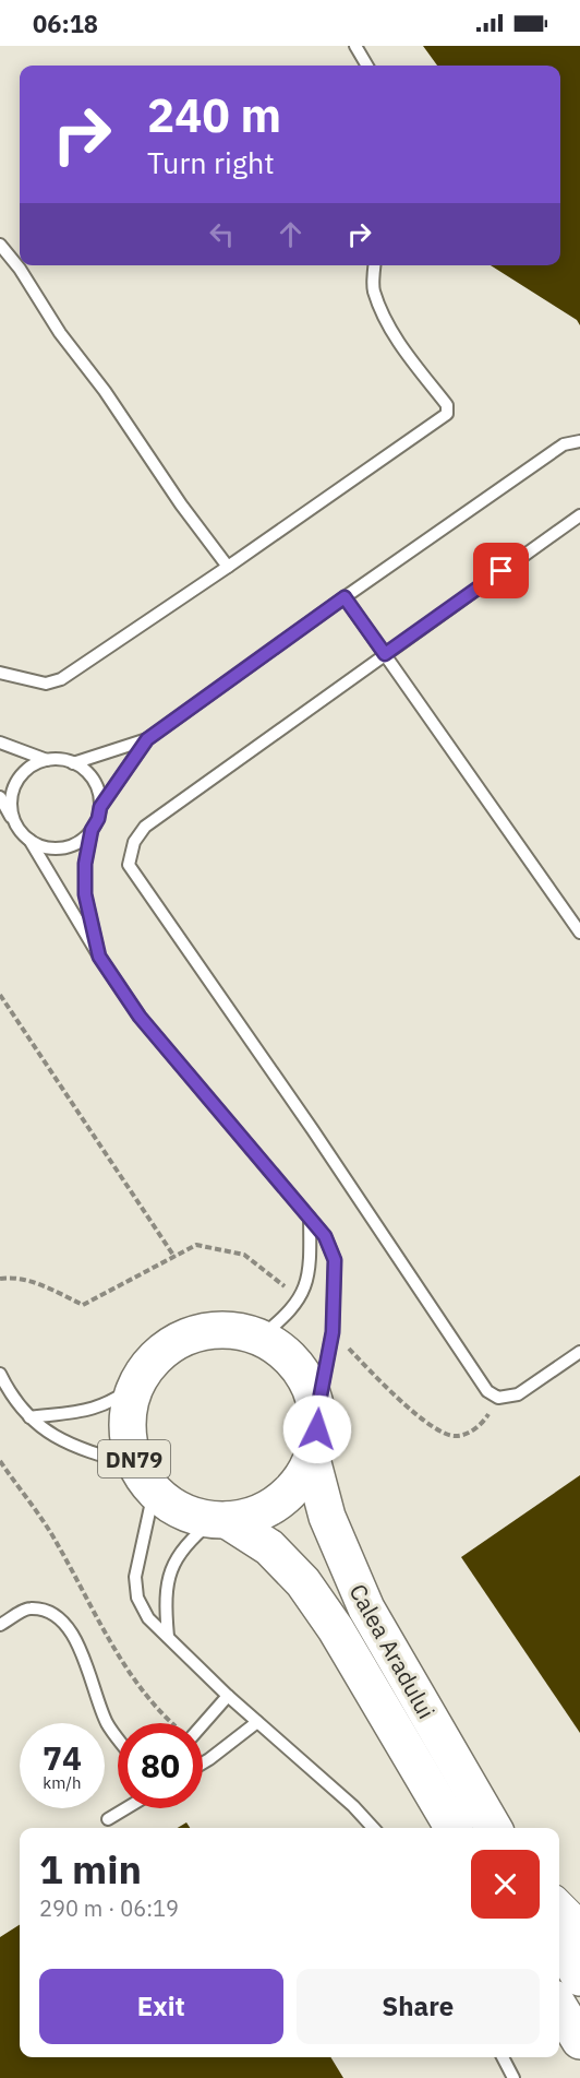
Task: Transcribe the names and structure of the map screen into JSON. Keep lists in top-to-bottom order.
{
  "streets": {
    "highway": ["DN79", "Calea Aradului"]
  },
  "page": {
    "status": "06:18",
    "turn": ["240 m", "Turn right"],
    "speed": "74 km/h",
    "limit": "80",
    "heading": ["1 min", "290 m · 06:19"],
    "buttons": ["Exit", "Share"]
  }
}
